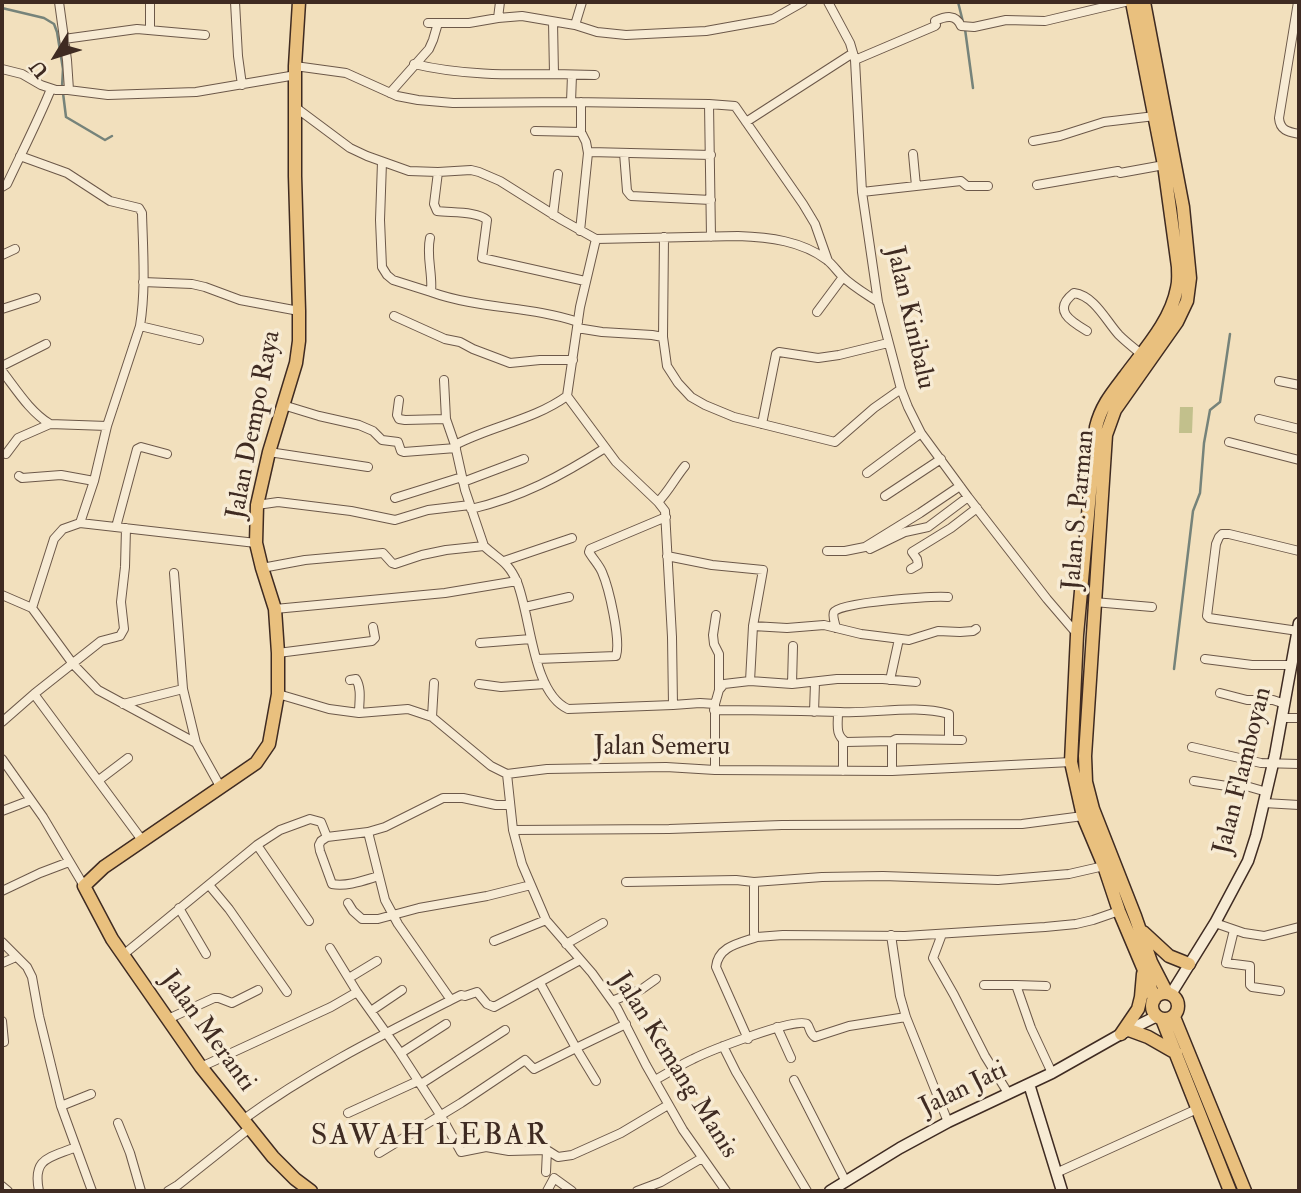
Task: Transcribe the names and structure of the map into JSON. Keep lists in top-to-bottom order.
{
  "streets": {
    "main road": ["Jalan Dempo Raya", "Jalan S. Parman", "Jalan Meranti"],
    "street": [
      "Jalan Kinibalu",
      "Jalan Semeru",
      "Jalan Flamboyan",
      "Jalan Kemang Manis",
      "Jalan Jati"
    ]
  },
  "crossings": [
    ["Jalan Kinibalu", "Jalan S. Parman"],
    ["Jalan Dempo Raya", "Jalan Meranti"],
    ["Jalan S. Parman", "Jalan Semeru"],
    ["Jalan S. Parman", "Jalan Flamboyan"],
    ["Jalan S. Parman", "Jalan Jati"],
    ["Jalan Semeru", "Jalan Kemang Manis"],
    ["Jalan Flamboyan", "Jalan Jati"]
  ],
  "districts": ["SAWAH LEBAR"],
  "north": "bottom left"
}
